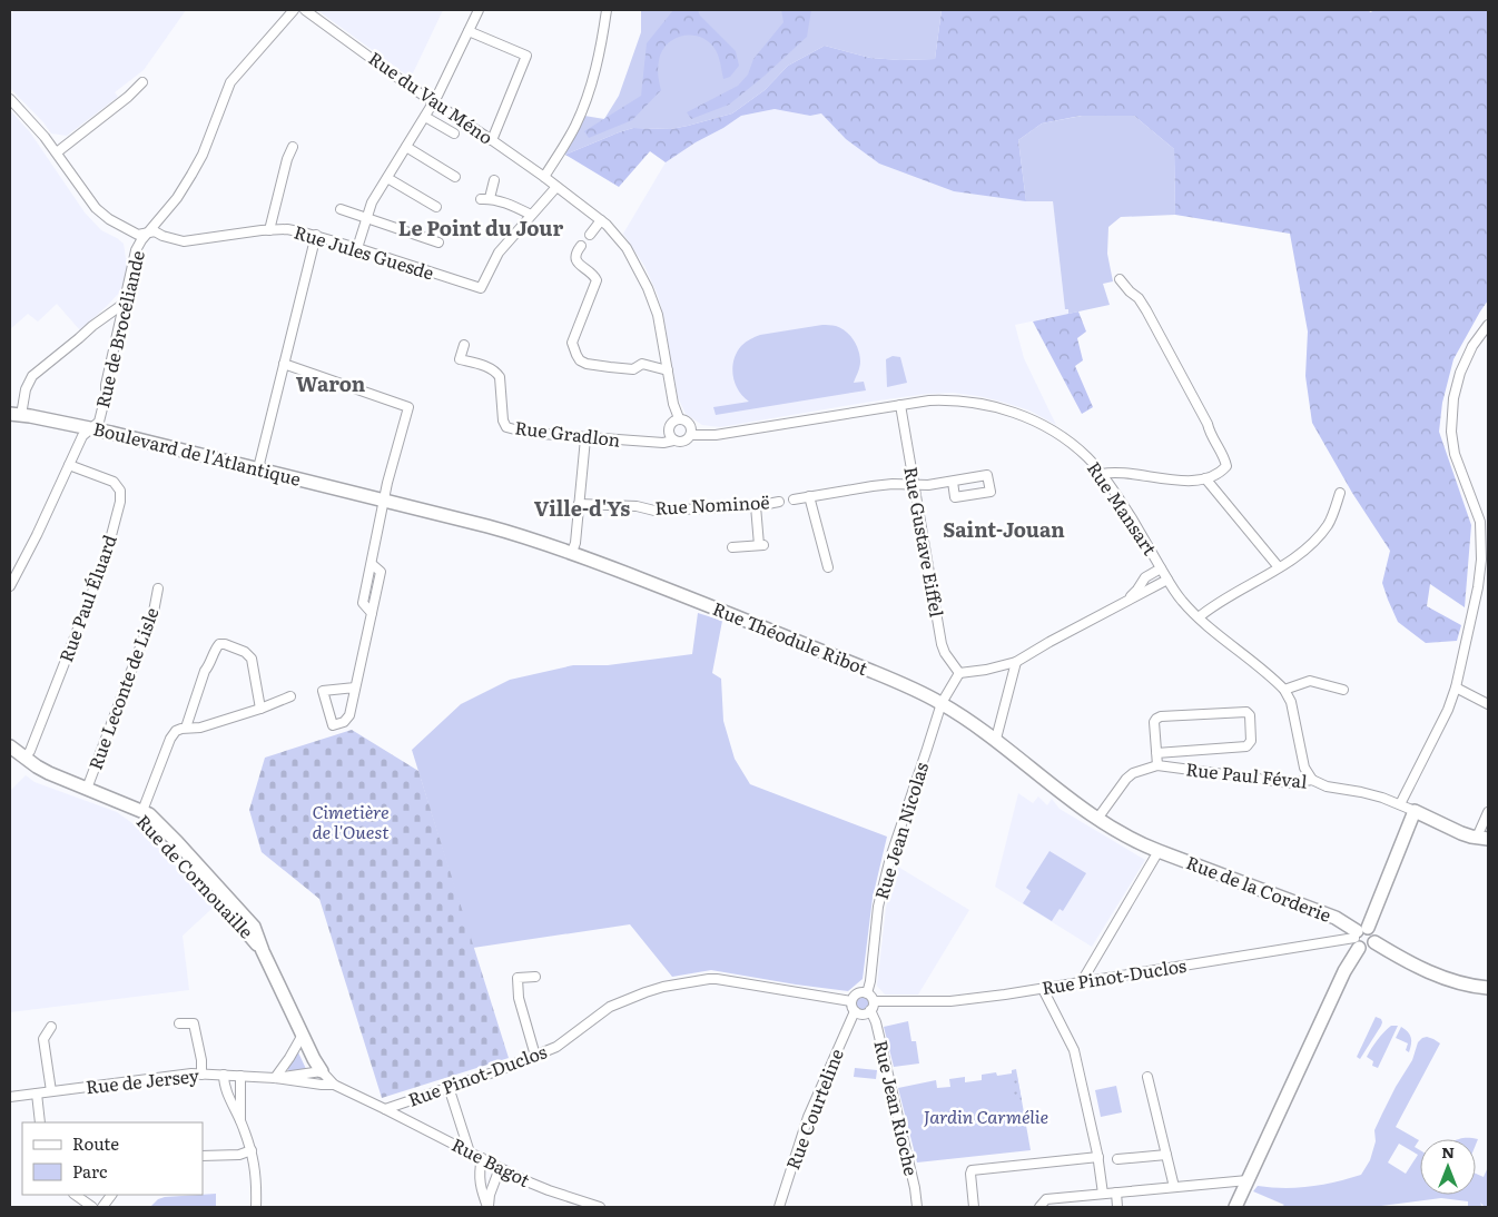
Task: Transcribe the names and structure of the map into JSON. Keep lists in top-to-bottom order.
{
  "streets": {
    "main road": [
      "Boulevard de l'Atlantique",
      "Rue Théodule Ribot",
      "Rue de Cornouaille",
      "Rue de la Corderie"
    ],
    "street": [
      "Rue du Vau Méno",
      "Rue Jules Guesde",
      "Rue de Brocéliande",
      "Rue Gradlon",
      "Rue Nominoë",
      "Rue Mansart",
      "Rue Gustave Eiffel",
      "Rue Paul Éluard",
      "Rue Leconte de Lisle",
      "Rue Paul Féval",
      "Rue Jean Nicolas",
      "Rue Pinot-Duclos",
      "Rue de Jersey",
      "Rue Jean Rioche",
      "Rue Courteline",
      "Rue Bagot"
    ]
  },
  "crossings": [
    ["Rue du Vau Méno", "Rue Gradlon"],
    ["Rue du Vau Méno", "Rue Mansart"],
    ["Rue Jules Guesde", "Rue de Brocéliande"],
    ["Rue de Brocéliande", "Boulevard de l'Atlantique"],
    ["Rue de Brocéliande", "Rue Paul Éluard"],
    ["Rue Gradlon", "Rue Mansart"],
    ["Boulevard de l'Atlantique", "Rue Théodule Ribot"],
    ["Rue Mansart", "Rue Gustave Eiffel"],
    ["Rue Gustave Eiffel", "Rue Jean Nicolas"],
    ["Rue Paul Éluard", "Rue de Cornouaille"],
    ["Rue Théodule Ribot", "Rue Paul Féval"],
    ["Rue Théodule Ribot", "Rue Jean Nicolas"],
    ["Rue Théodule Ribot", "Rue de la Corderie"],
    ["Rue Leconte de Lisle", "Rue de Cornouaille"],
    ["Rue Jean Nicolas", "Rue Pinot-Duclos"],
    ["Rue Jean Nicolas", "Rue Jean Rioche"],
    ["Rue Jean Nicolas", "Rue Courteline"],
    ["Rue de Cornouaille", "Rue de Jersey"],
    ["Rue de la Corderie", "Rue Pinot-Duclos"],
    ["Rue Pinot-Duclos", "Rue de Jersey"],
    ["Rue Pinot-Duclos", "Rue Jean Rioche"],
    ["Rue Pinot-Duclos", "Rue Courteline"],
    ["Rue Pinot-Duclos", "Rue Bagot"],
    ["Rue de Jersey", "Rue Bagot"],
    ["Rue Jean Rioche", "Rue Courteline"]
  ],
  "districts": [
    "Le Point du Jour",
    "Waron",
    "Ville-d'Ys",
    "Saint-Jouan"
  ],
  "parks": ["Cimetière de l'Ouest", "Jardin Carmélie"],
  "legend": ["Route", "Parc"],
  "north": "top"
}
